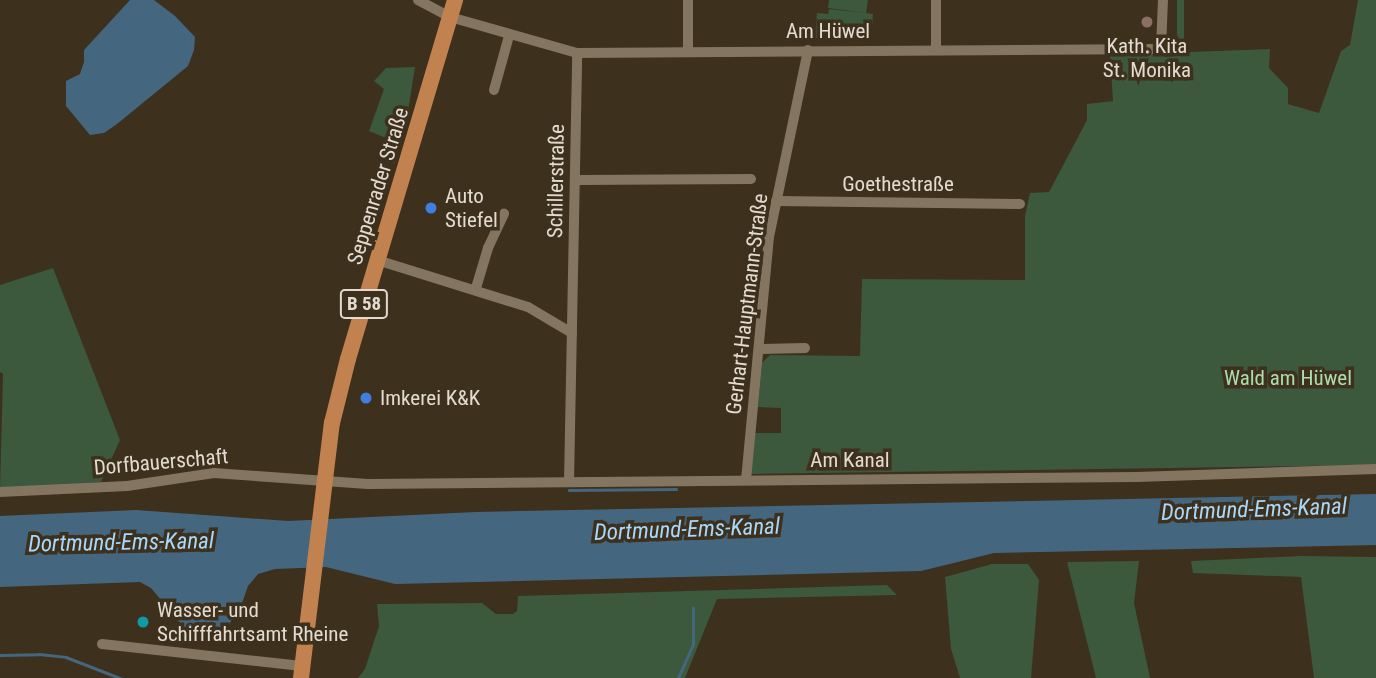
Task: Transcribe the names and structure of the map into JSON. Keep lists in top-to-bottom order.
{
  "streets": {
    "main road": ["Seppenrader Straße", "B 58"],
    "street": [
      "Am Hüwel",
      "Schillerstraße",
      "Goethestraße",
      "Gerhart-Hauptmann-Straße",
      "Am Kanal",
      "Dorfbauerschaft"
    ]
  },
  "crossings": [
    ["Am Hüwel", "Schillerstraße"],
    ["Am Hüwel", "Seppenrader Straße"],
    ["Am Hüwel", "Gerhart-Hauptmann-Straße"],
    ["Goethestraße", "Gerhart-Hauptmann-Straße"],
    ["Seppenrader Straße", "Am Kanal"],
    ["Seppenrader Straße", "Dorfbauerschaft"],
    ["Gerhart-Hauptmann-Straße", "Am Kanal"],
    ["Am Kanal", "Dorfbauerschaft"]
  ],
  "water": ["Dortmund-Ems-Kanal"],
  "parks": ["Wald am Hüwel"],
  "places": [
    "Kath. Kita St. Monika",
    "Auto Stiefel",
    "Imkerei K&K",
    "Wasser- und Schifffahrtsamt Rheine"
  ]
}
